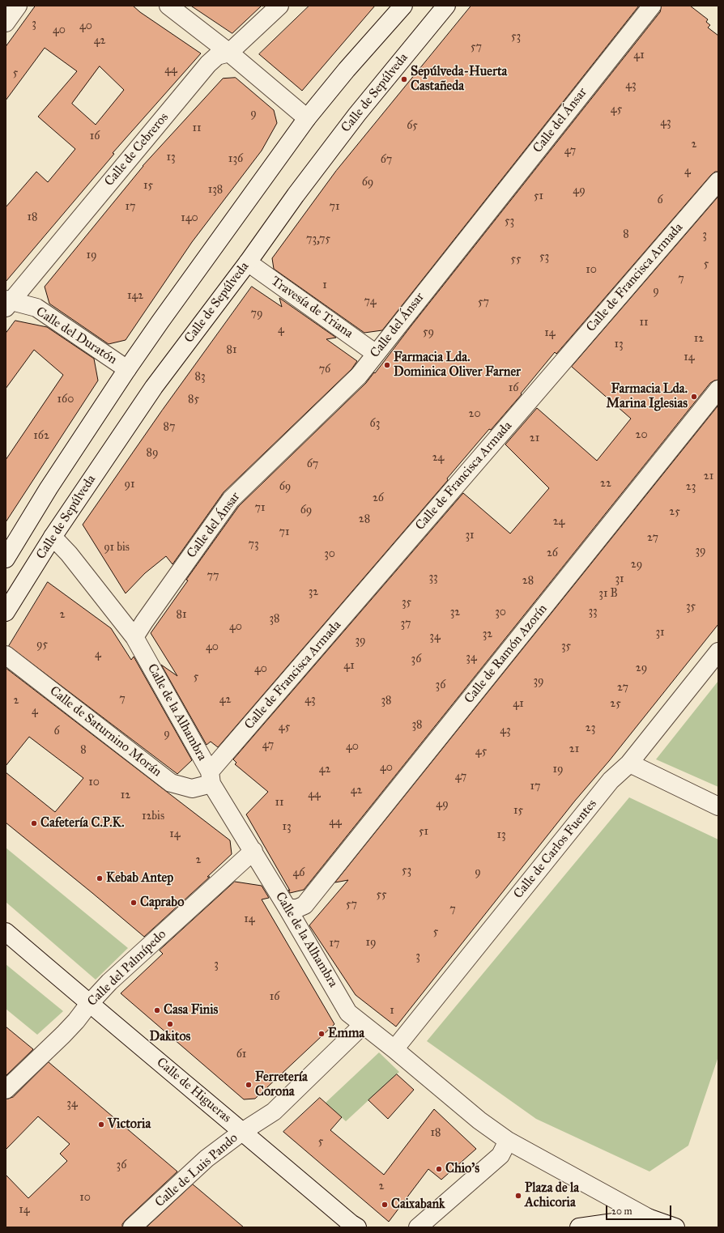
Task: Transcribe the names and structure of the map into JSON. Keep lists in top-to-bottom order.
{
  "streets": {
    "street": [
      "Calle de Sepúlveda",
      "Calle del Ánsar",
      "Calle de Cebreros",
      "Calle de Francisca Armada",
      "Travesía de Triana",
      "Calle del Duratón",
      "Calle de Ramón Azorín",
      "Calle de la Alhambra",
      "Calle de Saturnino Morán",
      "Calle de Carlos Fuentes",
      "Calle del Palmípedo",
      "Calle de Higueras",
      "Calle de Luis Pando"
    ]
  },
  "crossings": [
    ["Calle de Sepúlveda", "Travesía de Triana"],
    ["Calle de Sepúlveda", "Calle de la Alhambra"],
    ["Calle del Ánsar", "Travesía de Triana"],
    ["Calle del Ánsar", "Calle de la Alhambra"],
    ["Calle de Cebreros", "Calle del Duratón"],
    ["Calle de Francisca Armada", "Calle de la Alhambra"],
    ["Calle de Francisca Armada", "Calle de Saturnino Morán"],
    ["Calle de Ramón Azorín", "Calle de la Alhambra"],
    ["Calle de la Alhambra", "Calle de Saturnino Morán"],
    ["Calle de la Alhambra", "Calle de Carlos Fuentes"],
    ["Calle de la Alhambra", "Calle del Palmípedo"],
    ["Calle de la Alhambra", "Calle de Luis Pando"],
    ["Calle del Palmípedo", "Calle de Higueras"],
    ["Calle de Higueras", "Calle de Luis Pando"]
  ],
  "places": [
    "Sepúlveda-Huerta Castañeda",
    "Farmacia Lda. Dominica Oliver Farner",
    "Farmacia Lda. Marina Iglesias",
    "Cafetería C.P.K.",
    "Kebab Antep",
    "Caprabo",
    "Casa Finis",
    "Dakitos",
    "Emma",
    "Ferretería Corona",
    "Victoria",
    "Chio's",
    "Plaza de la Achicoria",
    "Caixabank"
  ],
  "house_numbers": [
    "3",
    "40",
    "40",
    "53",
    "42",
    "57",
    "41",
    "44",
    "5",
    "43",
    "45",
    "9",
    "43",
    "65",
    "11",
    "16",
    "2",
    "47",
    "13",
    "136",
    "67",
    "4",
    "69",
    "15",
    "138",
    "49",
    "51",
    "6",
    "17",
    "71",
    "18",
    "140",
    "53",
    "8",
    "3",
    "73,75",
    "19",
    "53",
    "55",
    "5",
    "10",
    "7",
    "1",
    "9",
    "142",
    "74",
    "57",
    "79",
    "11",
    "4",
    "59",
    "14",
    "12",
    "13",
    "81",
    "14",
    "76",
    "83",
    "16",
    "160",
    "85",
    "20",
    "63",
    "87",
    "20",
    "162",
    "21",
    "89",
    "24",
    "67",
    "21",
    "22",
    "91",
    "69",
    "23",
    "26",
    "71",
    "69",
    "25",
    "28",
    "24",
    "71",
    "31",
    "27",
    "73",
    "91 bis",
    "39",
    "26",
    "30",
    "29",
    "77",
    "33",
    "31",
    "28",
    "32",
    "31 B",
    "35",
    "35",
    "33",
    "32",
    "30",
    "2",
    "81",
    "38",
    "37",
    "40",
    "31",
    "32",
    "34",
    "39",
    "95",
    "35",
    "40",
    "4",
    "34",
    "36",
    "41",
    "29",
    "40",
    "5",
    "39",
    "36",
    "27",
    "7",
    "42",
    "43",
    "2",
    "38",
    "41",
    "25",
    "4",
    "38",
    "45",
    "23",
    "43",
    "6",
    "9",
    "47",
    "40",
    "21",
    "8",
    "45",
    "40",
    "42",
    "19",
    "47",
    "10",
    "17",
    "42",
    "44",
    "12",
    "11",
    "49",
    "15",
    "12bis",
    "44",
    "13",
    "51",
    "14",
    "13",
    "2",
    "53",
    "9",
    "46",
    "55",
    "57",
    "7",
    "14",
    "5",
    "19",
    "17",
    "3",
    "3",
    "16",
    "1",
    "61",
    "34",
    "18",
    "5",
    "36",
    "2",
    "10",
    "14"
  ],
  "scale_bar": "20 m"
}
